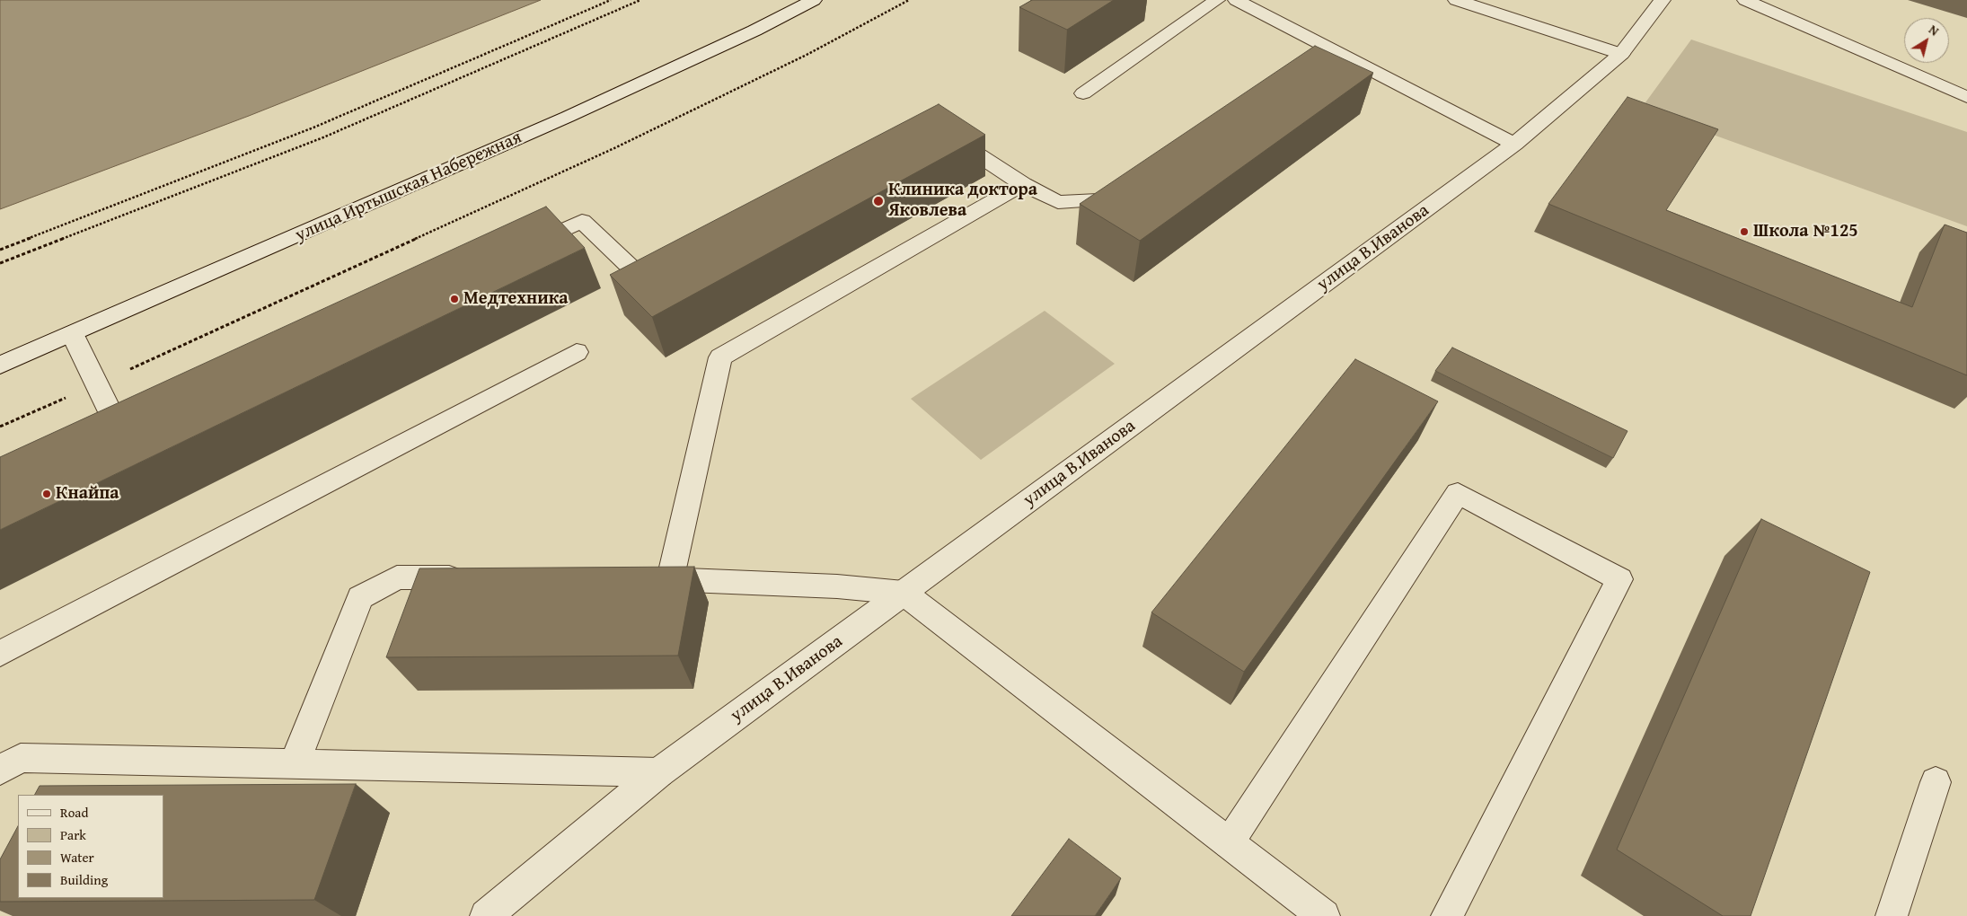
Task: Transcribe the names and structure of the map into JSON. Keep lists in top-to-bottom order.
{
  "streets": {
    "street": ["улица Иртышская Набережная", "улица В.Иванова"]
  },
  "places": [
    "Клиника доктора Яковлева",
    "Школа №125",
    "Медтехника",
    "Кнайпа"
  ],
  "legend": [
    "Road",
    "Park",
    "Water",
    "Building"
  ],
  "north": "top right"
}
